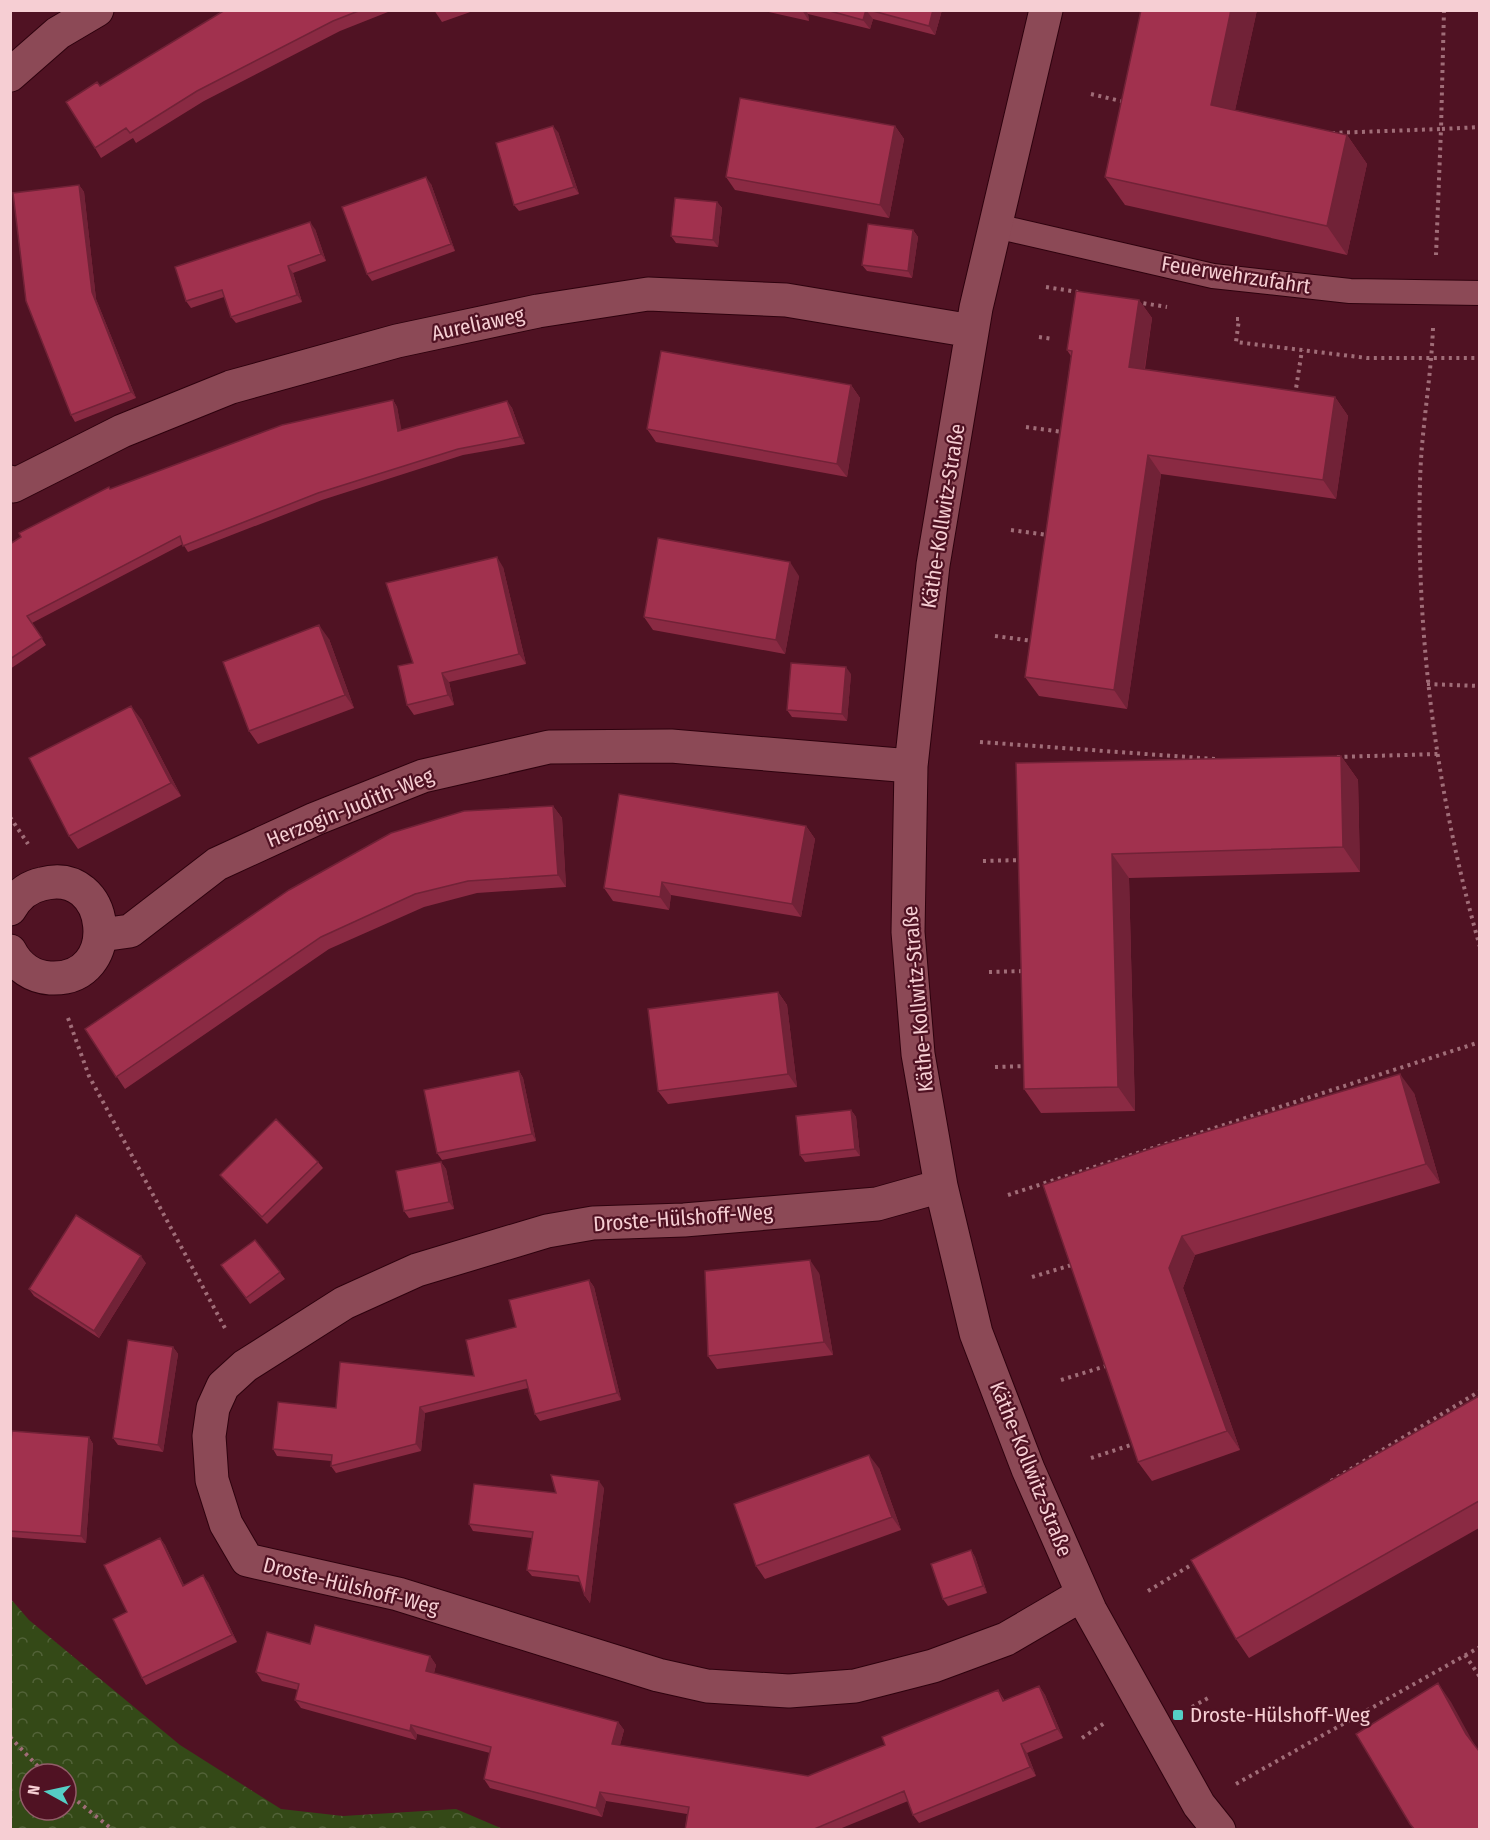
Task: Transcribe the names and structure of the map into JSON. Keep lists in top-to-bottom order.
{
  "streets": {
    "street": [
      "Aureliaweg",
      "Käthe-Kollwitz-Straße",
      "Herzogin-Judith-Weg",
      "Droste-Hülshoff-Weg"
    ],
    "lane": ["Feuerwehrzufahrt"]
  },
  "crossings": [
    ["Feuerwehrzufahrt", "Käthe-Kollwitz-Straße"],
    ["Aureliaweg", "Käthe-Kollwitz-Straße"],
    ["Käthe-Kollwitz-Straße", "Herzogin-Judith-Weg"],
    ["Käthe-Kollwitz-Straße", "Droste-Hülshoff-Weg"]
  ],
  "places": {
    "transit": ["Droste-Hülshoff-Weg"]
  },
  "north": "left"
}
